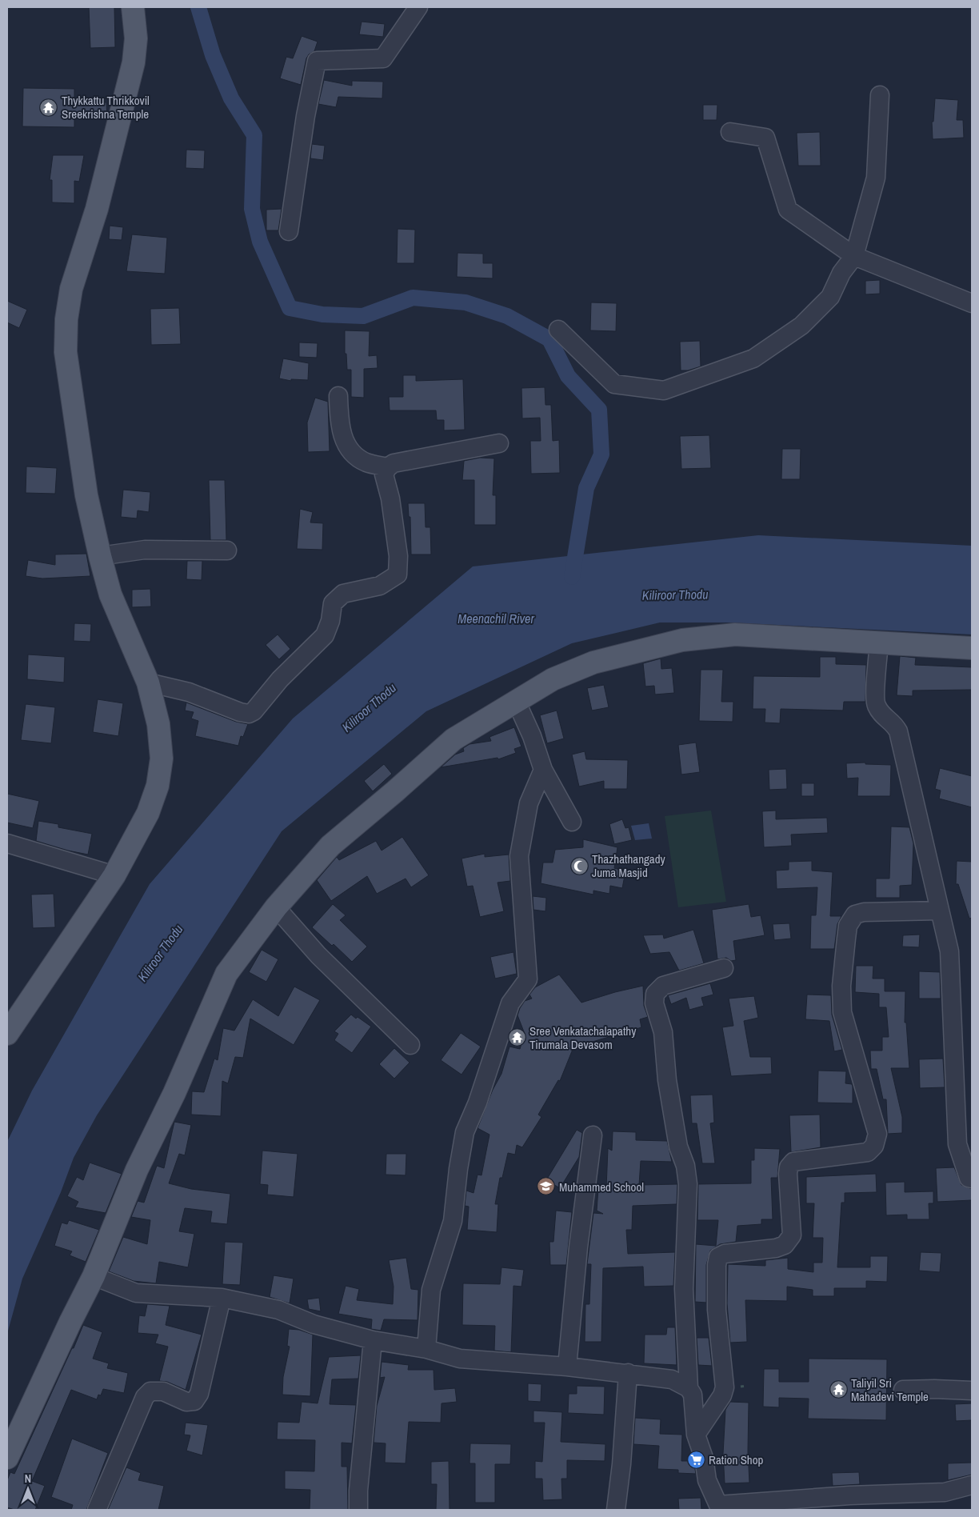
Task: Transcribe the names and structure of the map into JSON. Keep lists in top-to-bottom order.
{
  "water": ["Kiliroor Thodu", "Meenachil River"],
  "places": {
    "temple": ["Thykkattu Thrikkovil Sreekrishna Temple", "Sree Venkatachalapathy Tirumala Devasom", "Taliyil Sri Mahadevi Temple"],
    "mosque": ["Thazhathangady Juma Masjid"],
    "school or university": ["Muhammed School"],
    "supermarket": ["Ration Shop"]
  },
  "north": "top"
}
